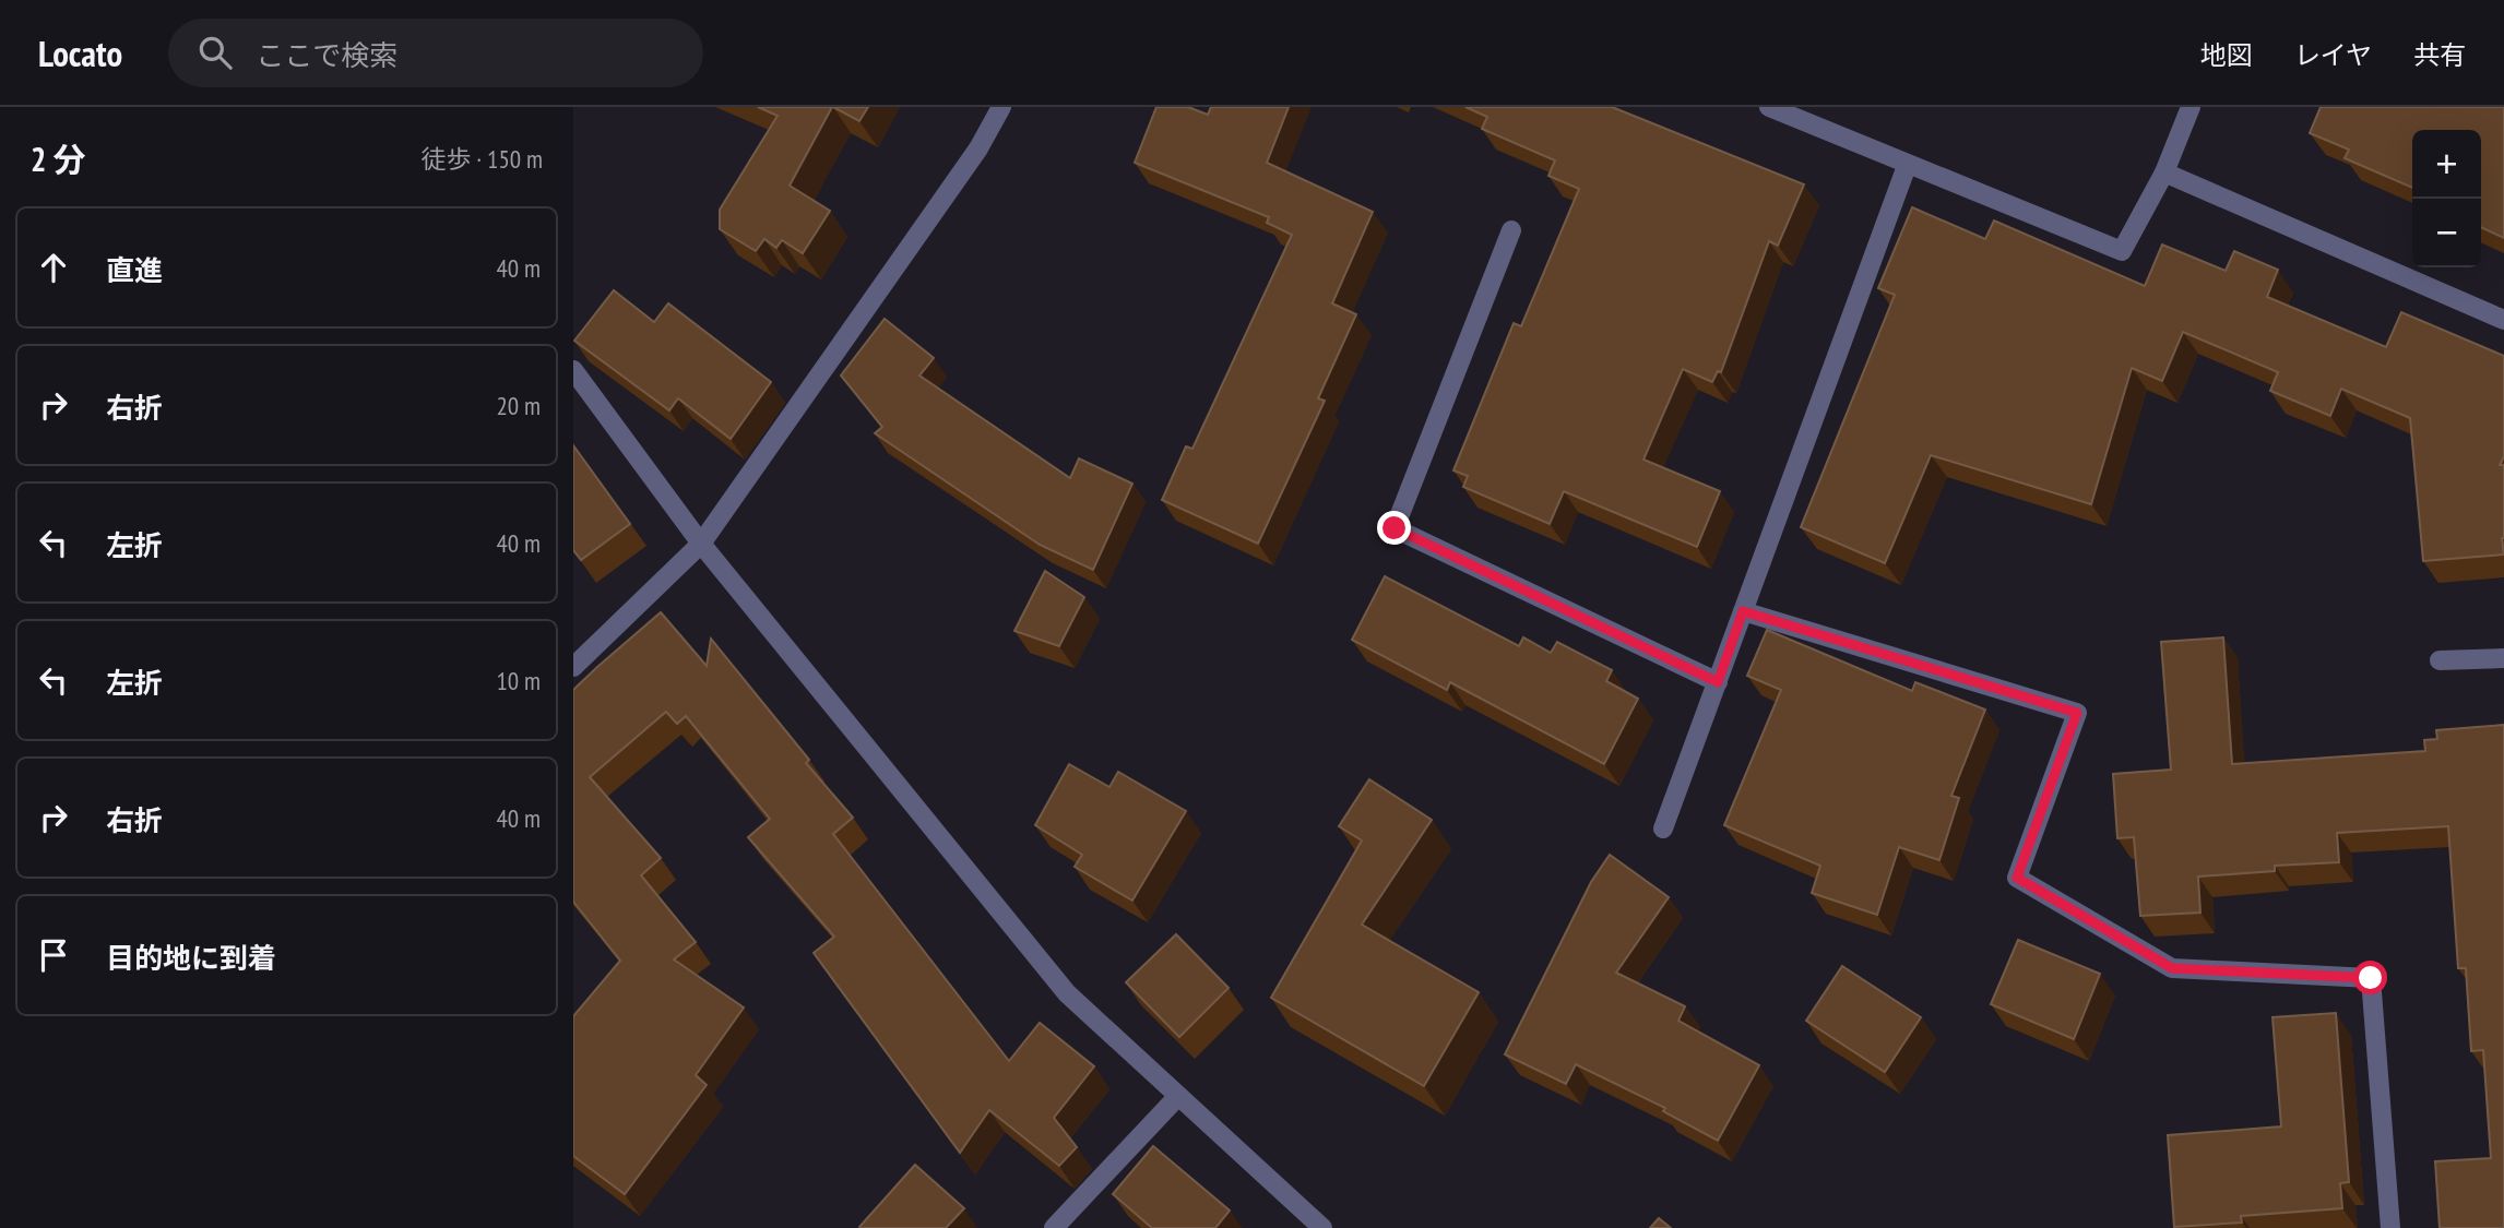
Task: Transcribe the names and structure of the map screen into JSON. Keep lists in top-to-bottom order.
{
  "page": {
    "header": "Locato",
    "search": "ここで検索",
    "nav": ["地図", "レイヤ", "共有"],
    "heading": ["2 分", "徒歩 · 150 m"],
    "map_buttons": ["+", "−"],
    "list": [
      ["直進", "40 m"],
      ["右折", "20 m"],
      ["左折", "40 m"],
      ["左折", "10 m"],
      ["右折", "40 m"],
      "目的地に到着"
    ]
  }
}
